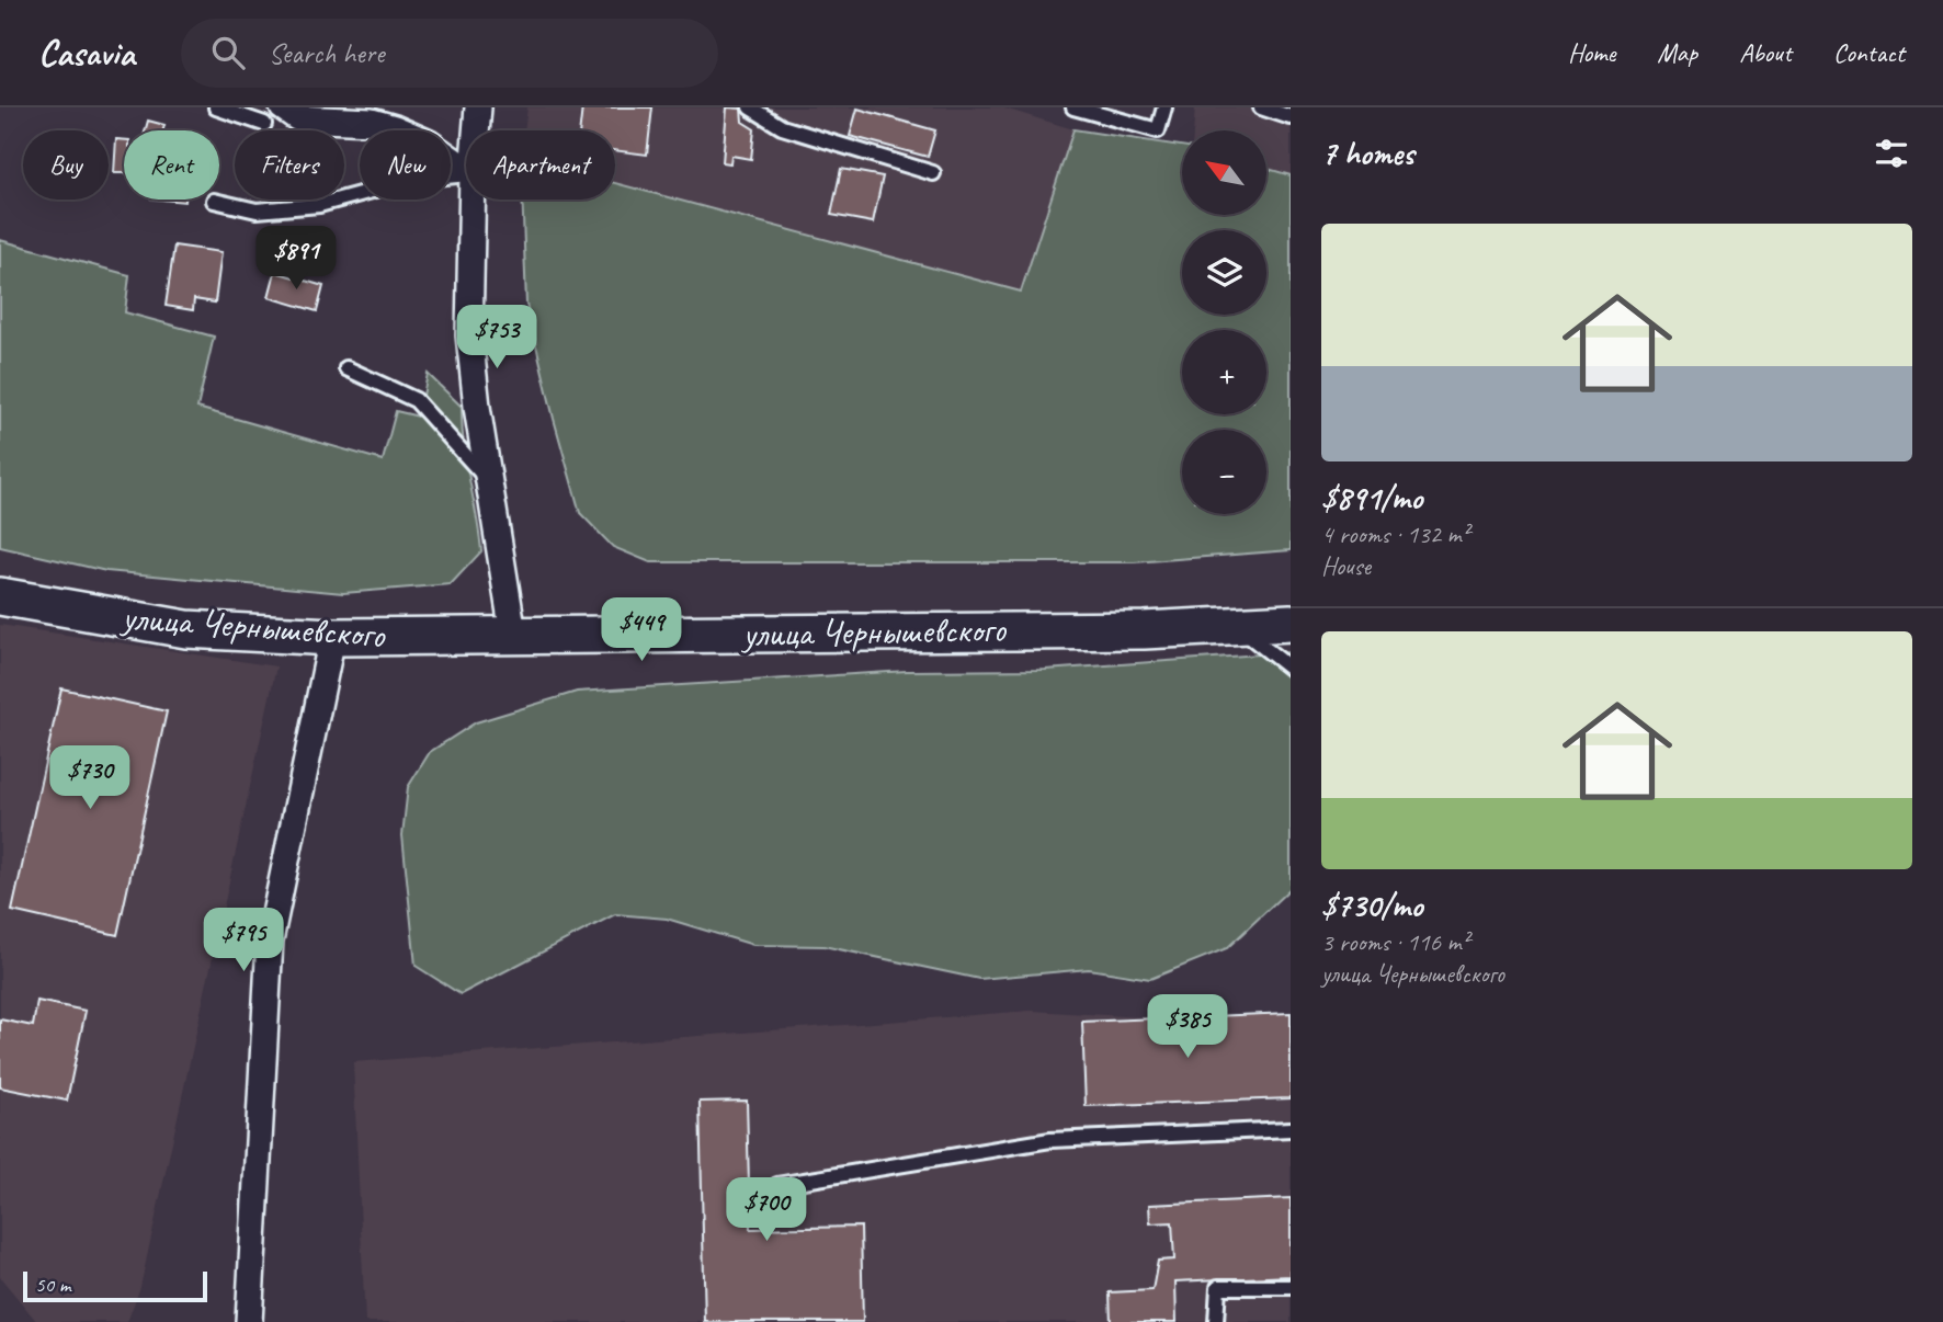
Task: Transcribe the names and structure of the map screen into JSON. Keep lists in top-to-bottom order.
{
  "streets": {
    "main road": ["улица Чернышевского"]
  },
  "scale_bar": "50 m",
  "north": "top left",
  "page": {
    "header": "Casavia",
    "search": "Search here",
    "nav": [
      "Home",
      "Map",
      "About",
      "Contact"
    ],
    "heading": "7 homes",
    "map_buttons": ["+", "−"],
    "chip": [
      "Buy",
      "Rent",
      "Filters",
      "New",
      "Apartment"
    ],
    "list": [
      {
        "name": "$891/mo",
        "note": "4 rooms · 132 m² · House"
      },
      {
        "name": "$730/mo",
        "note": "3 rooms · 116 m² · улица Чернышевского"
      }
    ],
    "price": [
      "$891",
      "$753",
      "$449",
      "$730",
      "$795",
      "$385",
      "$700"
    ],
    "scale": "50 m"
  }
}
